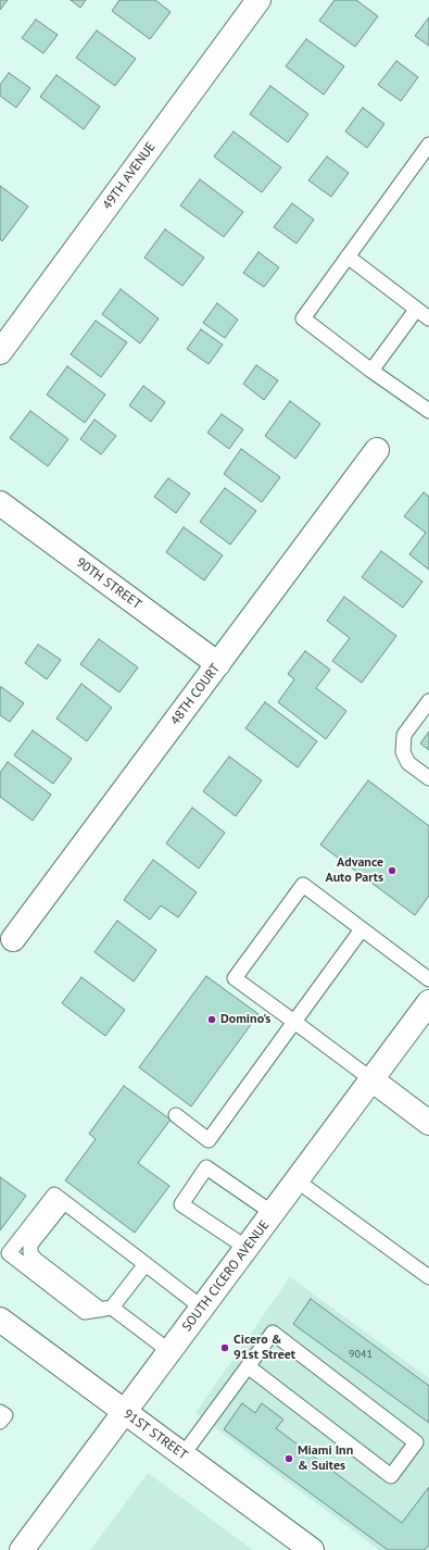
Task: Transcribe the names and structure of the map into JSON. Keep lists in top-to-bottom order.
{
  "streets": {
    "street": [
      "49TH AVENUE",
      "90TH STREET",
      "48TH COURT",
      "SOUTH CICERO AVENUE",
      "91ST STREET"
    ]
  },
  "crossings": [
    ["90TH STREET", "48TH COURT"],
    ["SOUTH CICERO AVENUE", "91ST STREET"]
  ],
  "places": [
    "Advance Auto Parts",
    "Domino's",
    "Cicero & 91st Street",
    "Miami Inn & Suites"
  ],
  "house_numbers": ["9041"]
}
